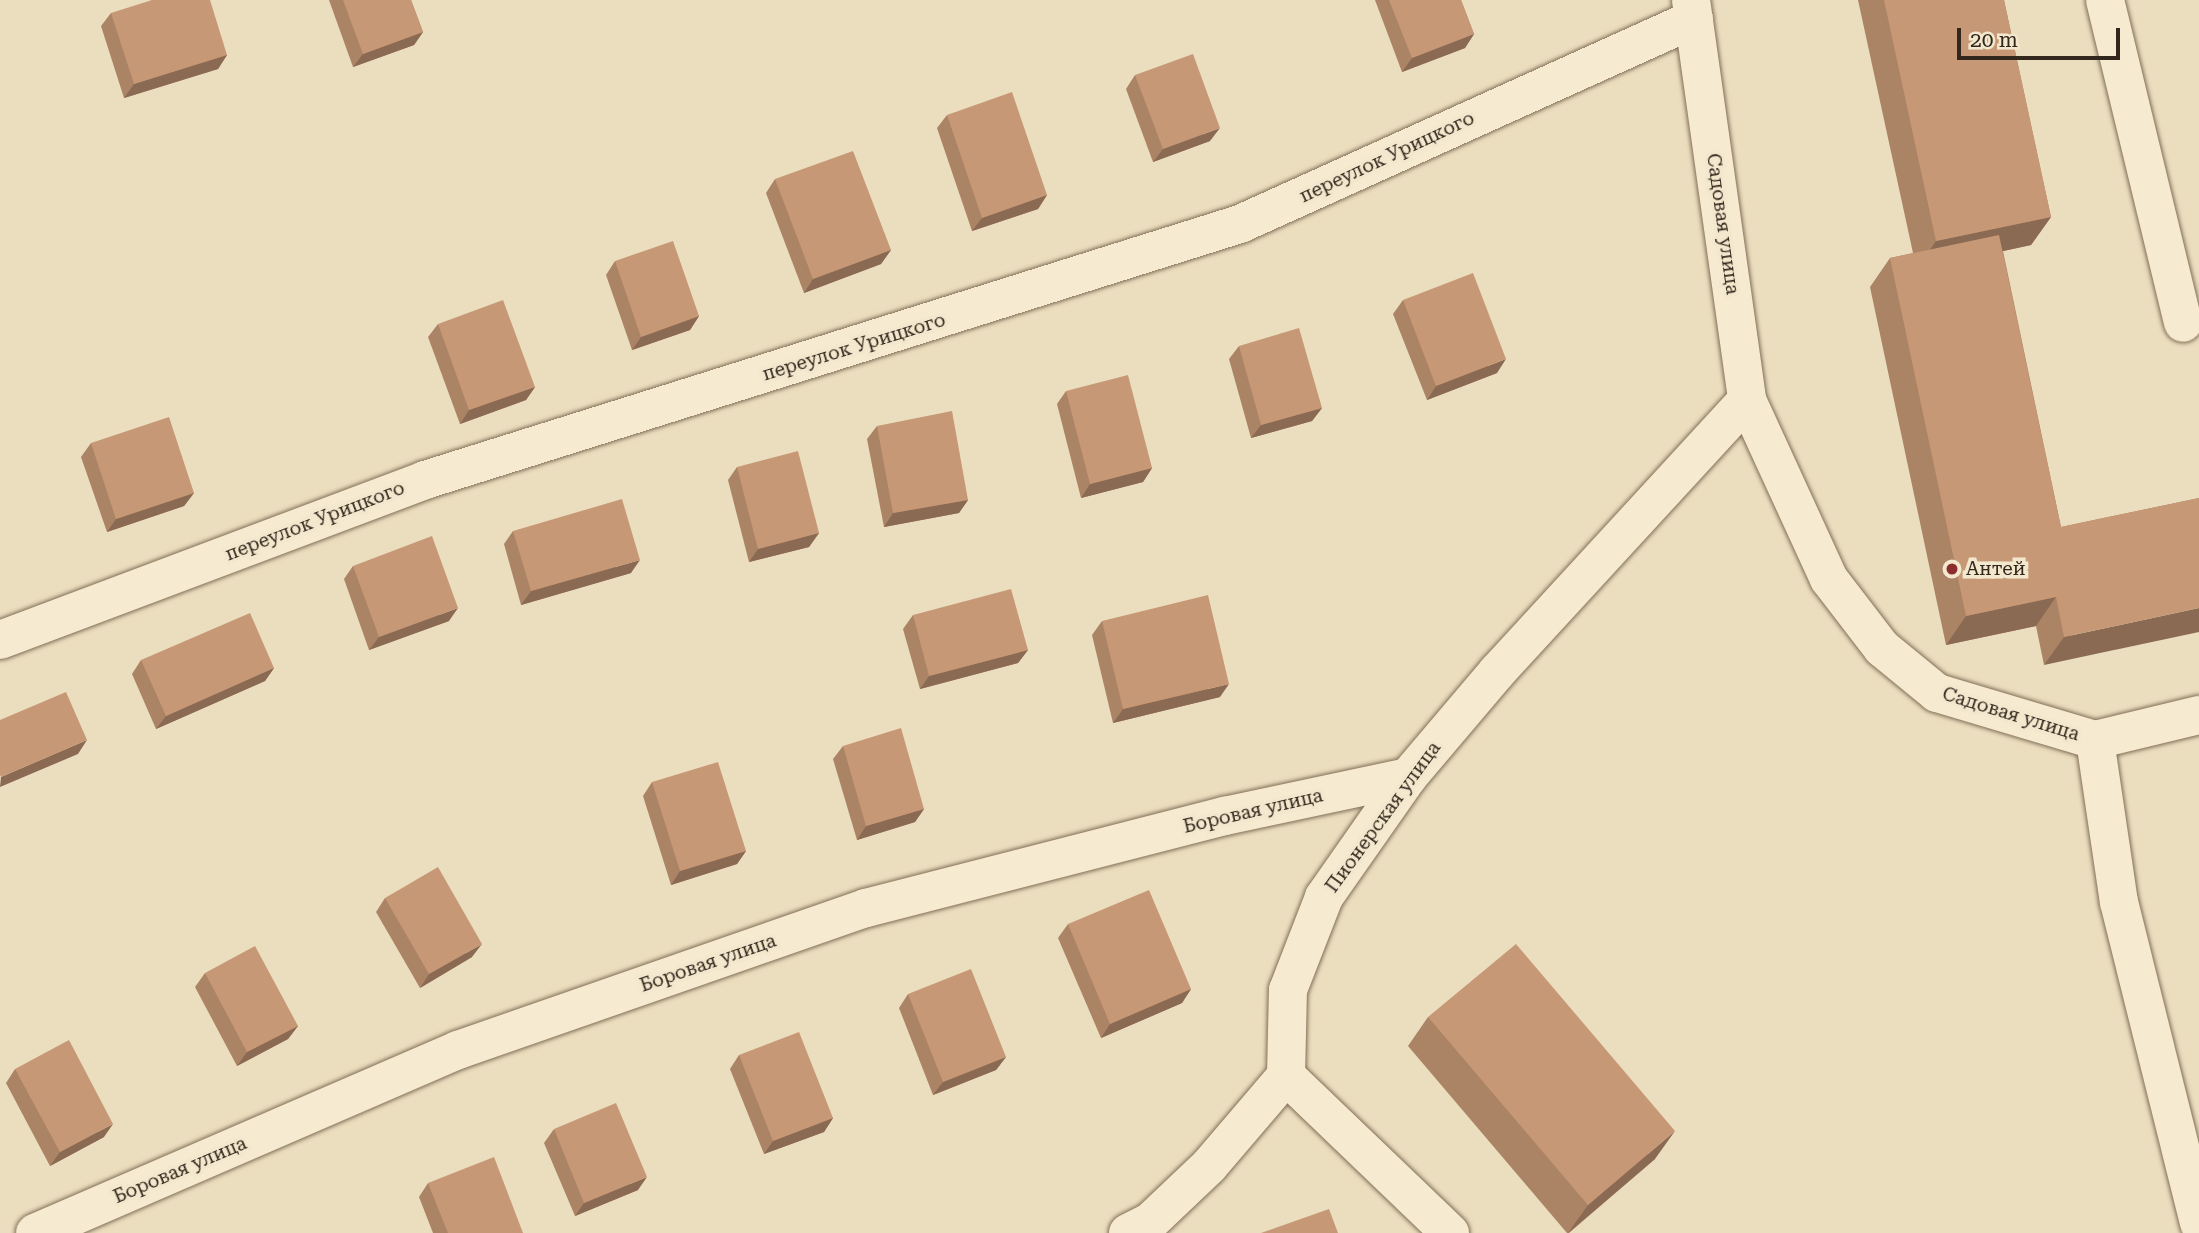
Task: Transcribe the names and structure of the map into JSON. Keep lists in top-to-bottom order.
{
  "streets": {
    "street": [
      "переулок Урицкого",
      "Садовая улица",
      "Боровая улица",
      "Пионерская улица"
    ]
  },
  "crossings": [
    ["переулок Урицкого", "Садовая улица"],
    ["Садовая улица", "Пионерская улица"],
    ["Боровая улица", "Пионерская улица"]
  ],
  "places": ["Антей"],
  "scale_bar": "20 m"
}
